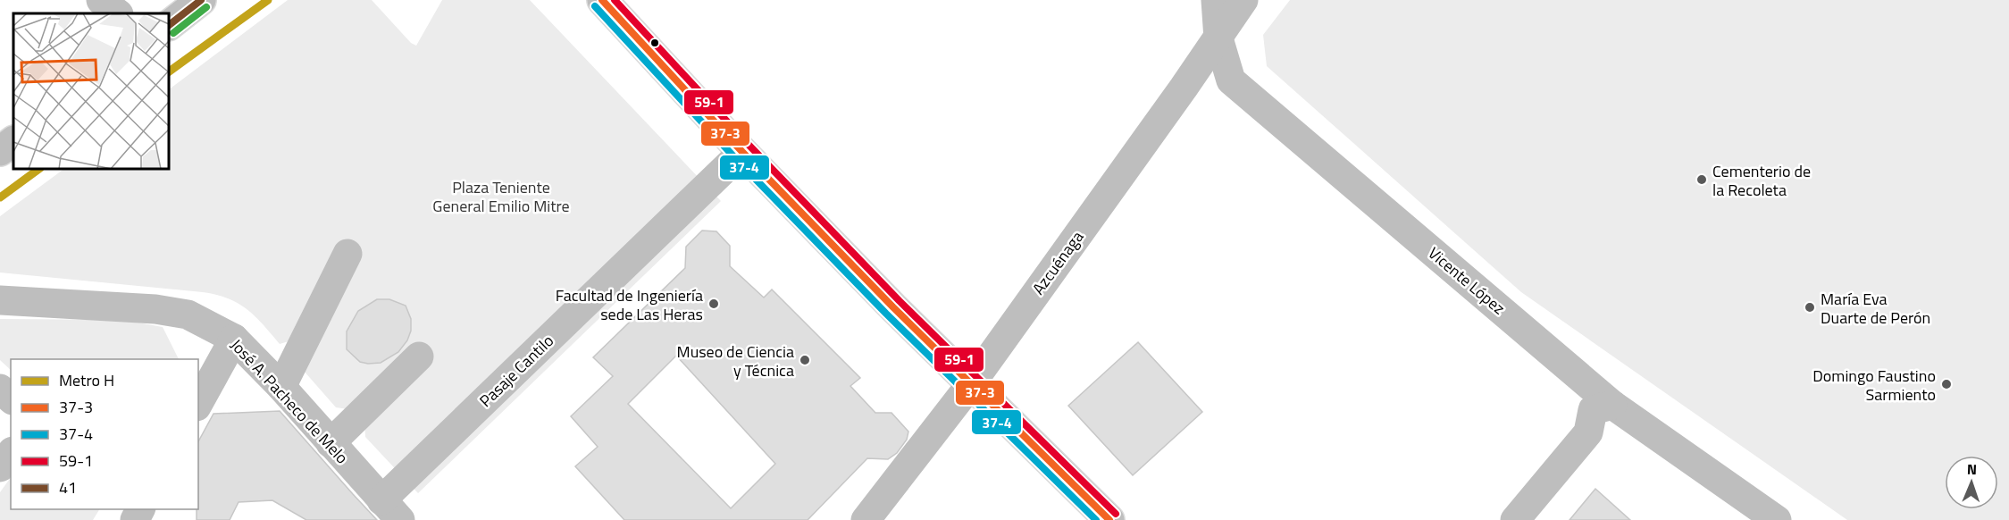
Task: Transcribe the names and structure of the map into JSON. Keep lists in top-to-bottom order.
{
  "streets": {
    "street": [
      "Azcuénaga",
      "Vicente López",
      "Pasaje Cantilo",
      "José A. Pacheco de Melo"
    ]
  },
  "crossings": [
    ["Azcuénaga", "Vicente López"],
    ["Pasaje Cantilo", "José A. Pacheco de Melo"]
  ],
  "parks": ["Plaza Teniente General Emilio Mitre"],
  "places": [
    "Cementerio de la Recoleta",
    "Facultad de Ingeniería sede Las Heras",
    "María Eva Duarte de Perón",
    "Museo de Ciencia y Técnica",
    "Domingo Faustino Sarmiento"
  ],
  "lines": [
    "metro line H",
    "transit line 37-3",
    "transit line 59-1",
    "transit line 41",
    "transit line 37-4"
  ],
  "legend": [
    "Metro H",
    "37-3",
    "37-4",
    "59-1",
    "41"
  ],
  "north": "top"
}
